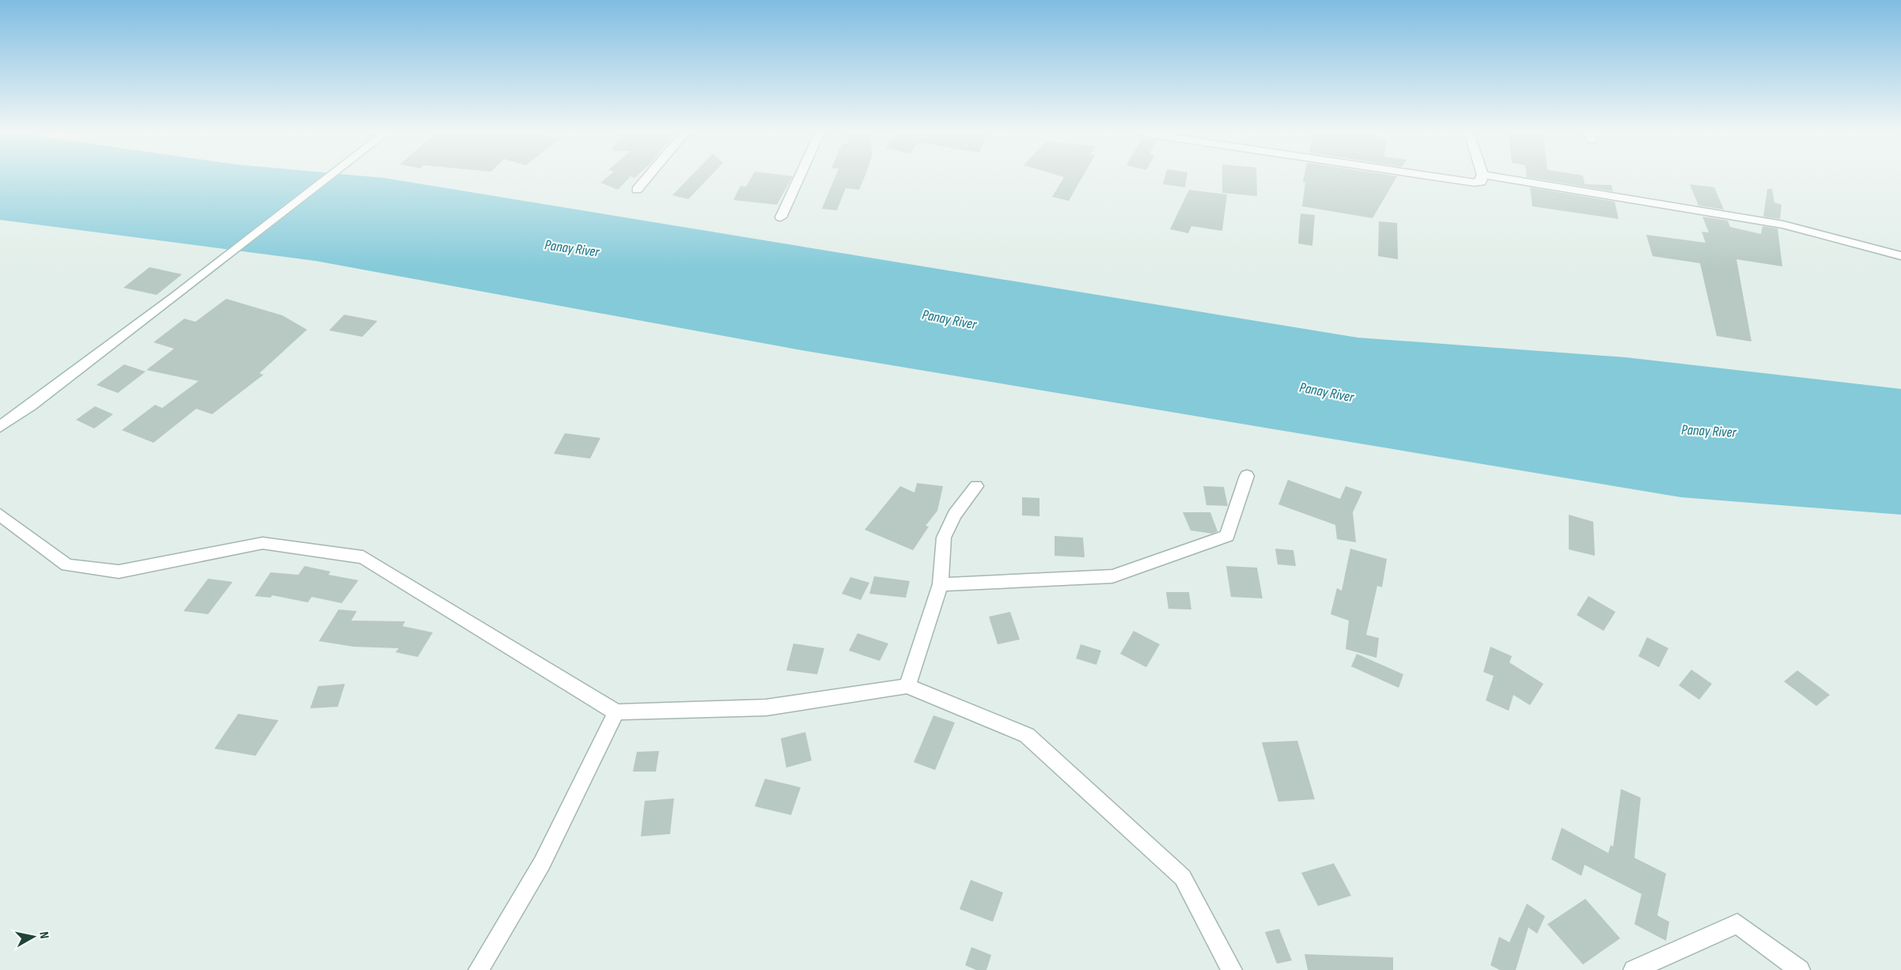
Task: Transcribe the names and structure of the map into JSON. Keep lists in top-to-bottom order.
{
  "water": ["Panay River"],
  "north": "right"
}
